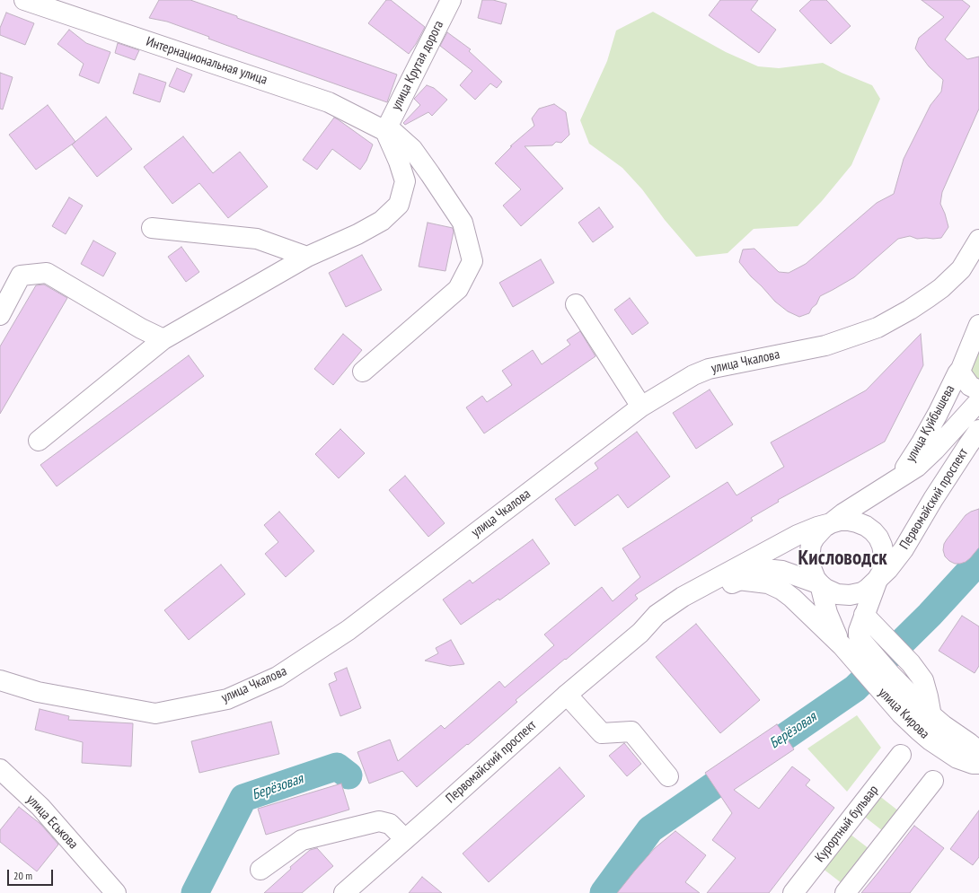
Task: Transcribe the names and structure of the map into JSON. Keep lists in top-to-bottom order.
{
  "streets": {
    "street": [
      "Интернациональная улица",
      "улица Крутая дорога",
      "улица Чкалова",
      "улица Куйбышева",
      "Первомайский проспект",
      "улица Кирова",
      "улица Еськова",
      "Курортный бульвар"
    ]
  },
  "crossings": [
    ["Интернациональная улица", "улица Крутая дорога"],
    ["улица Куйбышева", "Первомайский проспект"]
  ],
  "districts": ["Кисловодск"],
  "water": ["Берёзовая"],
  "scale_bar": "20 m"
}
